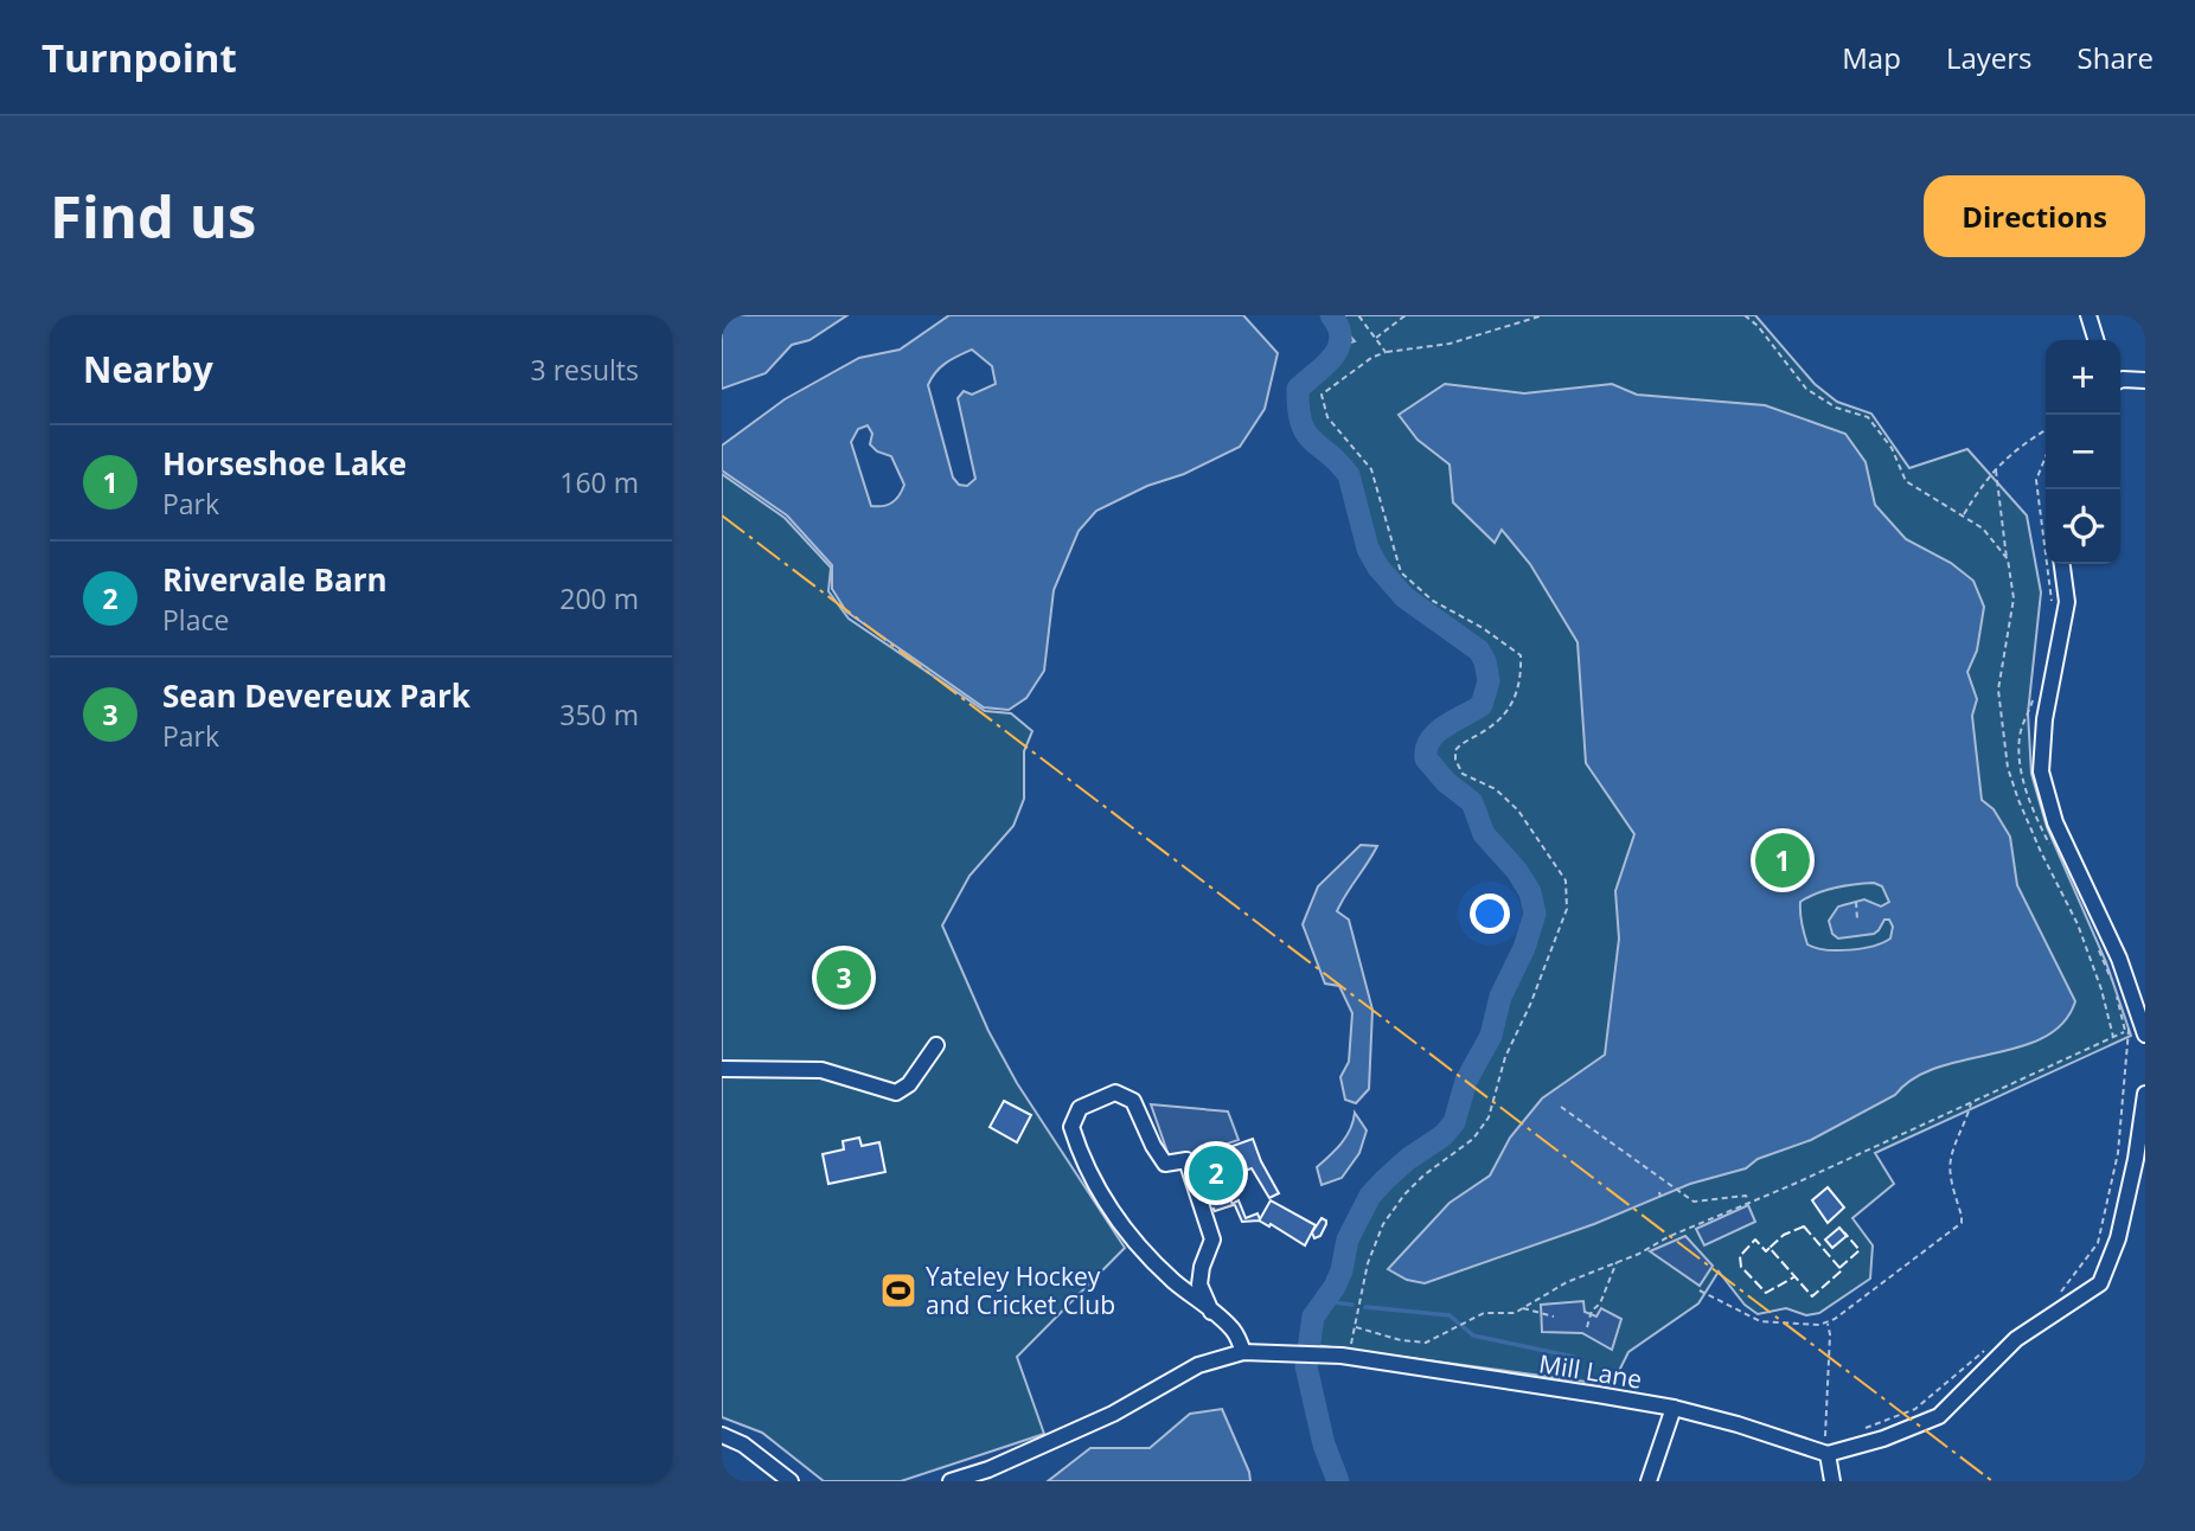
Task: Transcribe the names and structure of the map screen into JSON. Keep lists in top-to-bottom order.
{
  "streets": {
    "street": ["Mill Lane"]
  },
  "places": {
    "sports": ["Yateley Hockey and Cricket Club"]
  },
  "page": {
    "header": "Turnpoint",
    "nav": ["Map", "Layers", "Share"],
    "buttons": "Directions",
    "title": "Find us",
    "heading": ["Nearby", "3 results"],
    "map_buttons": ["+", "−"],
    "list": [
      {
        "mark": "1",
        "name": "Horseshoe Lake",
        "note": "Park",
        "value": "160 m"
      },
      {
        "mark": "2",
        "name": "Rivervale Barn",
        "note": "Place",
        "value": "200 m"
      },
      {
        "mark": "3",
        "name": "Sean Devereux Park",
        "note": "Park",
        "value": "350 m"
      }
    ],
    "pins": ["1", "3", "2"]
  }
}
